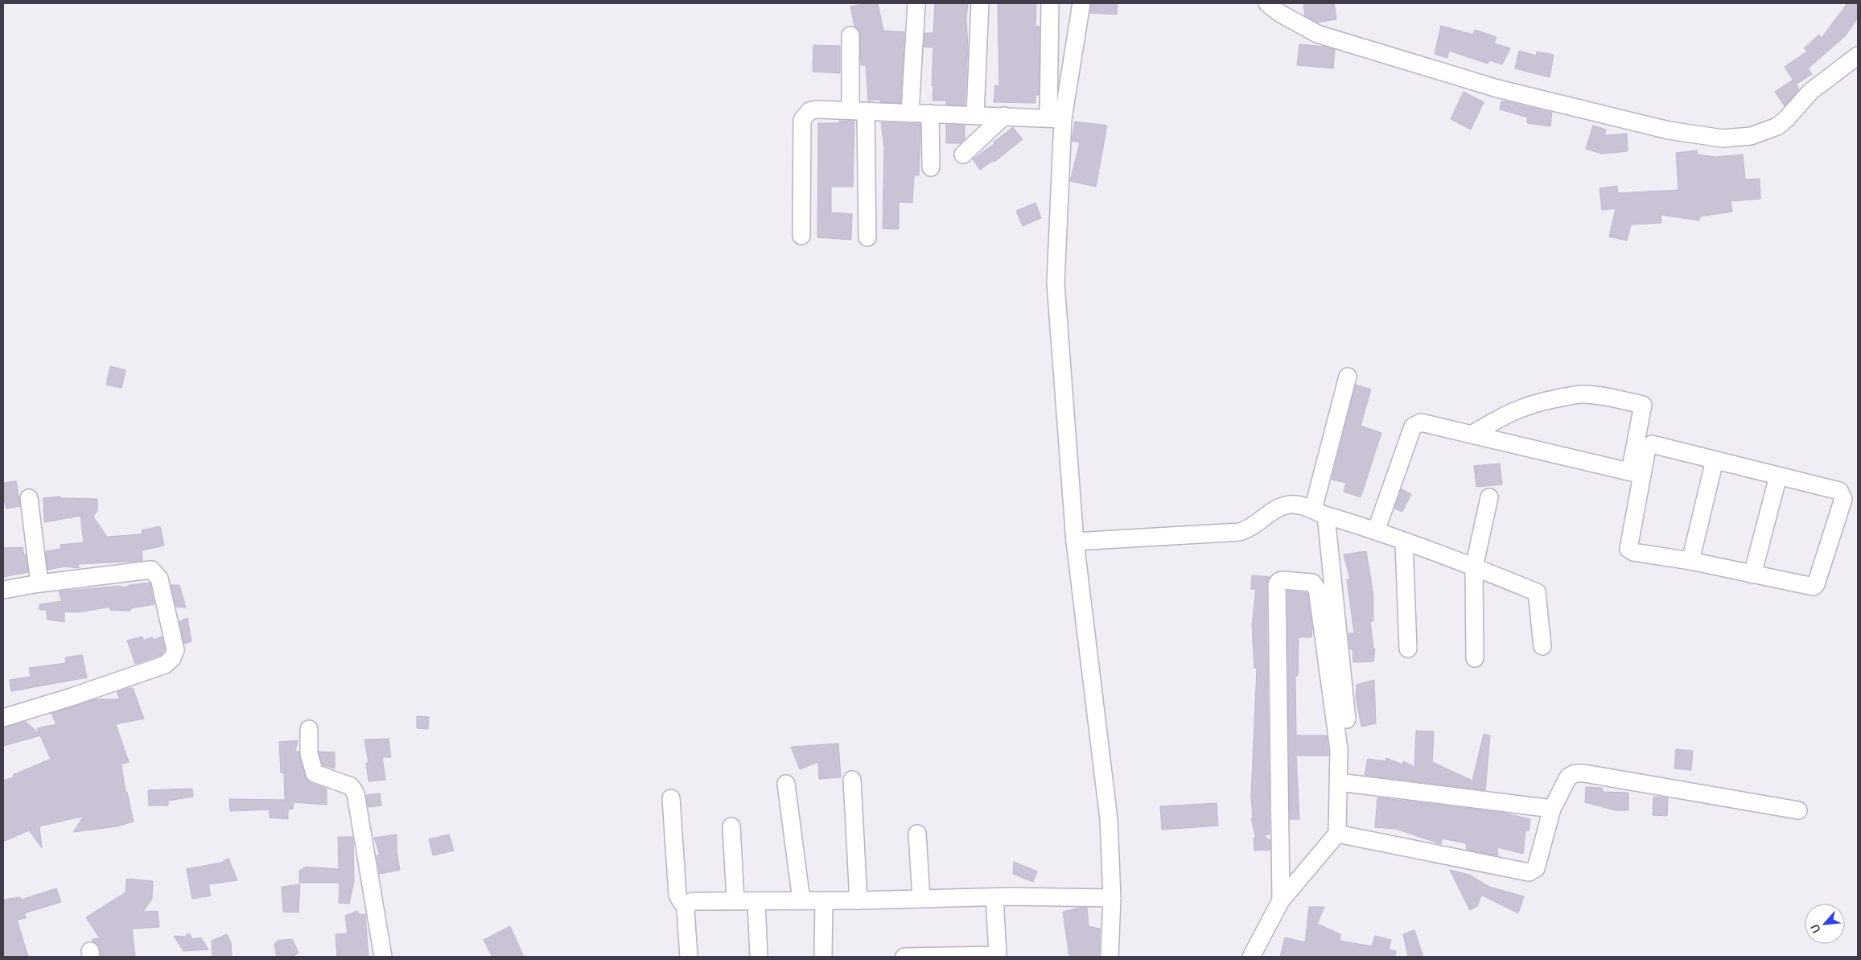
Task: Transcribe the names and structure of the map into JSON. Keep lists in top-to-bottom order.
{
  "north": "bottom left"
}
